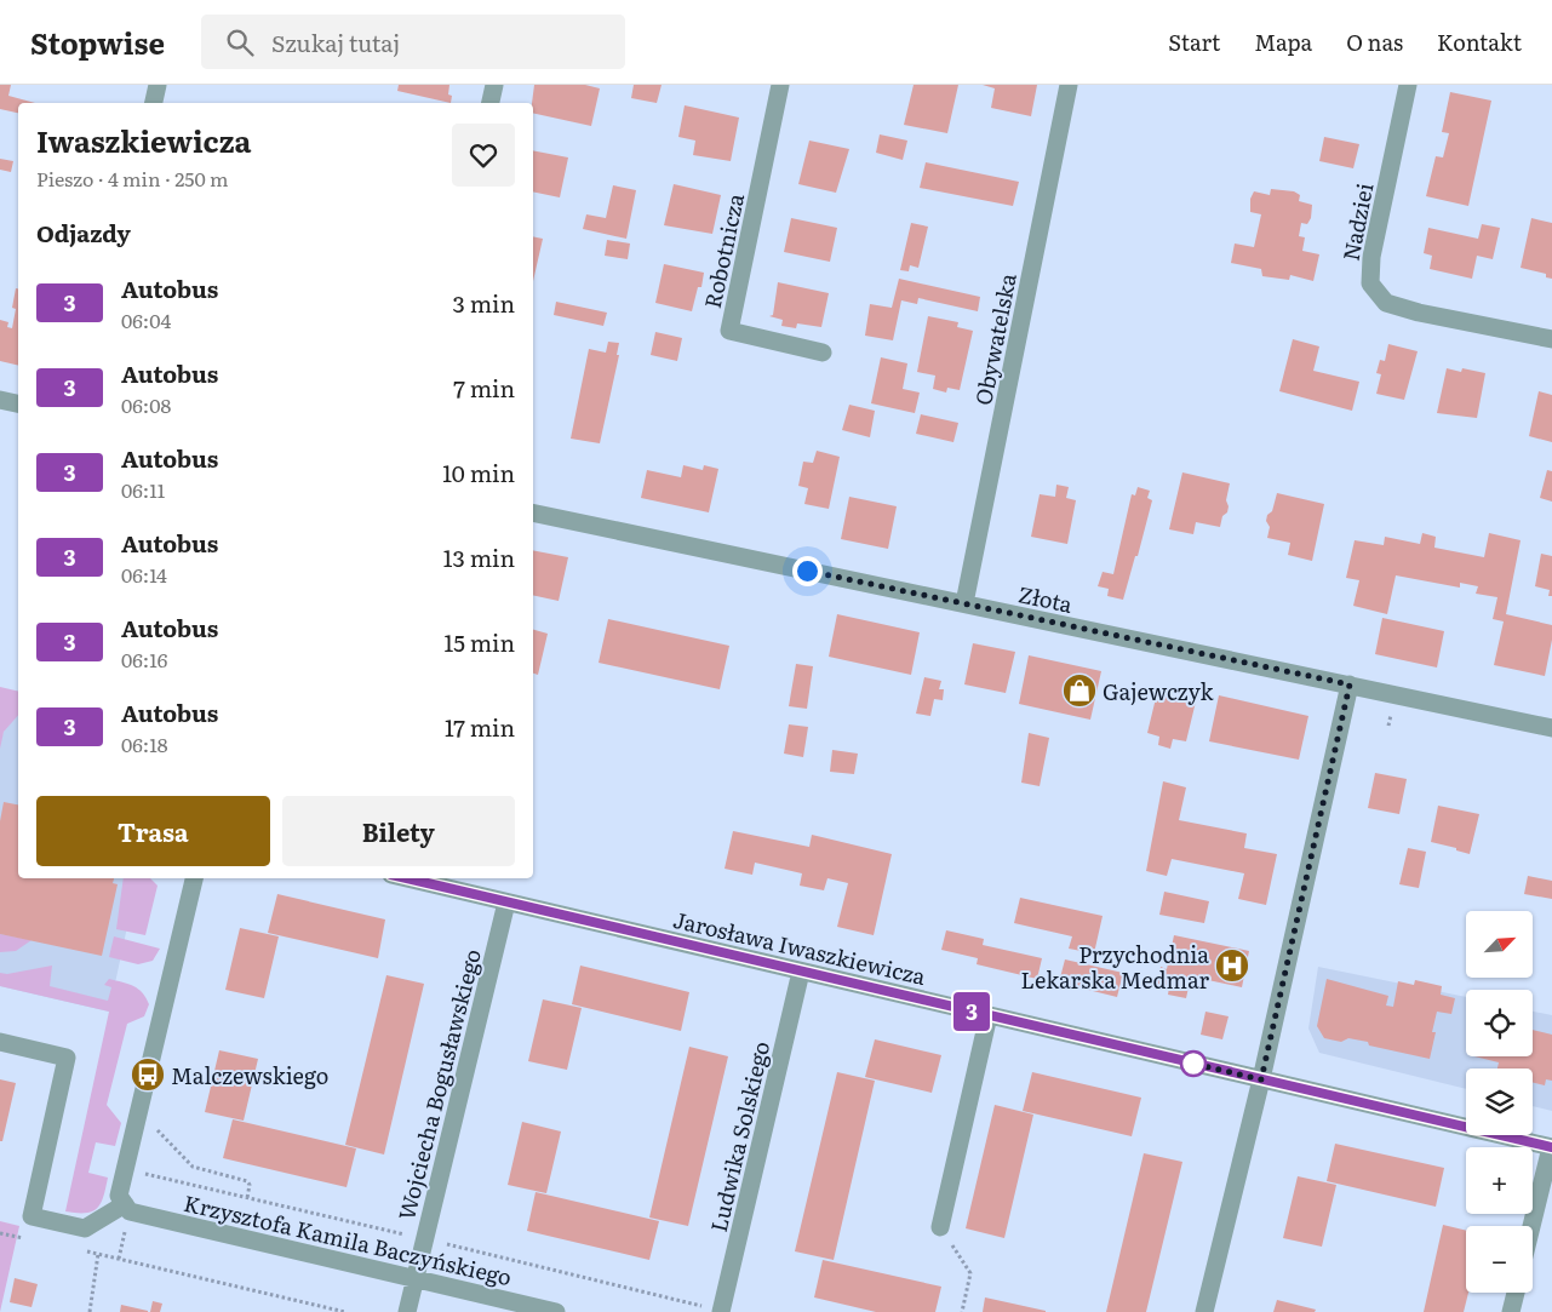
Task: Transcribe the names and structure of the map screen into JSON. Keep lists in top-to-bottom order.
{
  "streets": {
    "street": [
      "Nadziei",
      "Robotnicza",
      "Obywatelska",
      "Złota",
      "Jarosława Iwaszkiewicza",
      "Wojciecha Bogusławskiego",
      "Ludwika Solskiego",
      "Krzysztofa Kamila Baczyńskiego"
    ]
  },
  "crossings": [
    ["Obywatelska", "Złota"],
    ["Jarosława Iwaszkiewicza", "Wojciecha Bogusławskiego"],
    ["Jarosława Iwaszkiewicza", "Ludwika Solskiego"],
    ["Wojciecha Bogusławskiego", "Krzysztofa Kamila Baczyńskiego"]
  ],
  "places": {
    "shop": ["Gajewczyk"],
    "hospital": ["Przychodnia Lekarska Medmar"],
    "bus stop": ["Malczewskiego"]
  },
  "lines": ["bus line 3"],
  "north": "top right",
  "page": {
    "header": "Stopwise",
    "search": "Szukaj tutaj",
    "nav": [
      "Start",
      "Mapa",
      "O nas",
      "Kontakt"
    ],
    "on_map": "3",
    "heading": [
      ["Iwaszkiewicza", "Pieszo · 4 min · 250 m"],
      "Odjazdy"
    ],
    "list": [
      {
        "mark": "3",
        "name": "Autobus",
        "note": "06:04",
        "value": "3 min"
      },
      {
        "mark": "3",
        "name": "Autobus",
        "note": "06:08",
        "value": "7 min"
      },
      {
        "mark": "3",
        "name": "Autobus",
        "note": "06:11",
        "value": "10 min"
      },
      {
        "mark": "3",
        "name": "Autobus",
        "note": "06:14",
        "value": "13 min"
      },
      {
        "mark": "3",
        "name": "Autobus",
        "note": "06:16",
        "value": "15 min"
      },
      {
        "mark": "3",
        "name": "Autobus",
        "note": "06:18",
        "value": "17 min"
      }
    ],
    "buttons": ["Trasa", "Bilety"],
    "map_buttons": ["+", "−"]
  }
}
